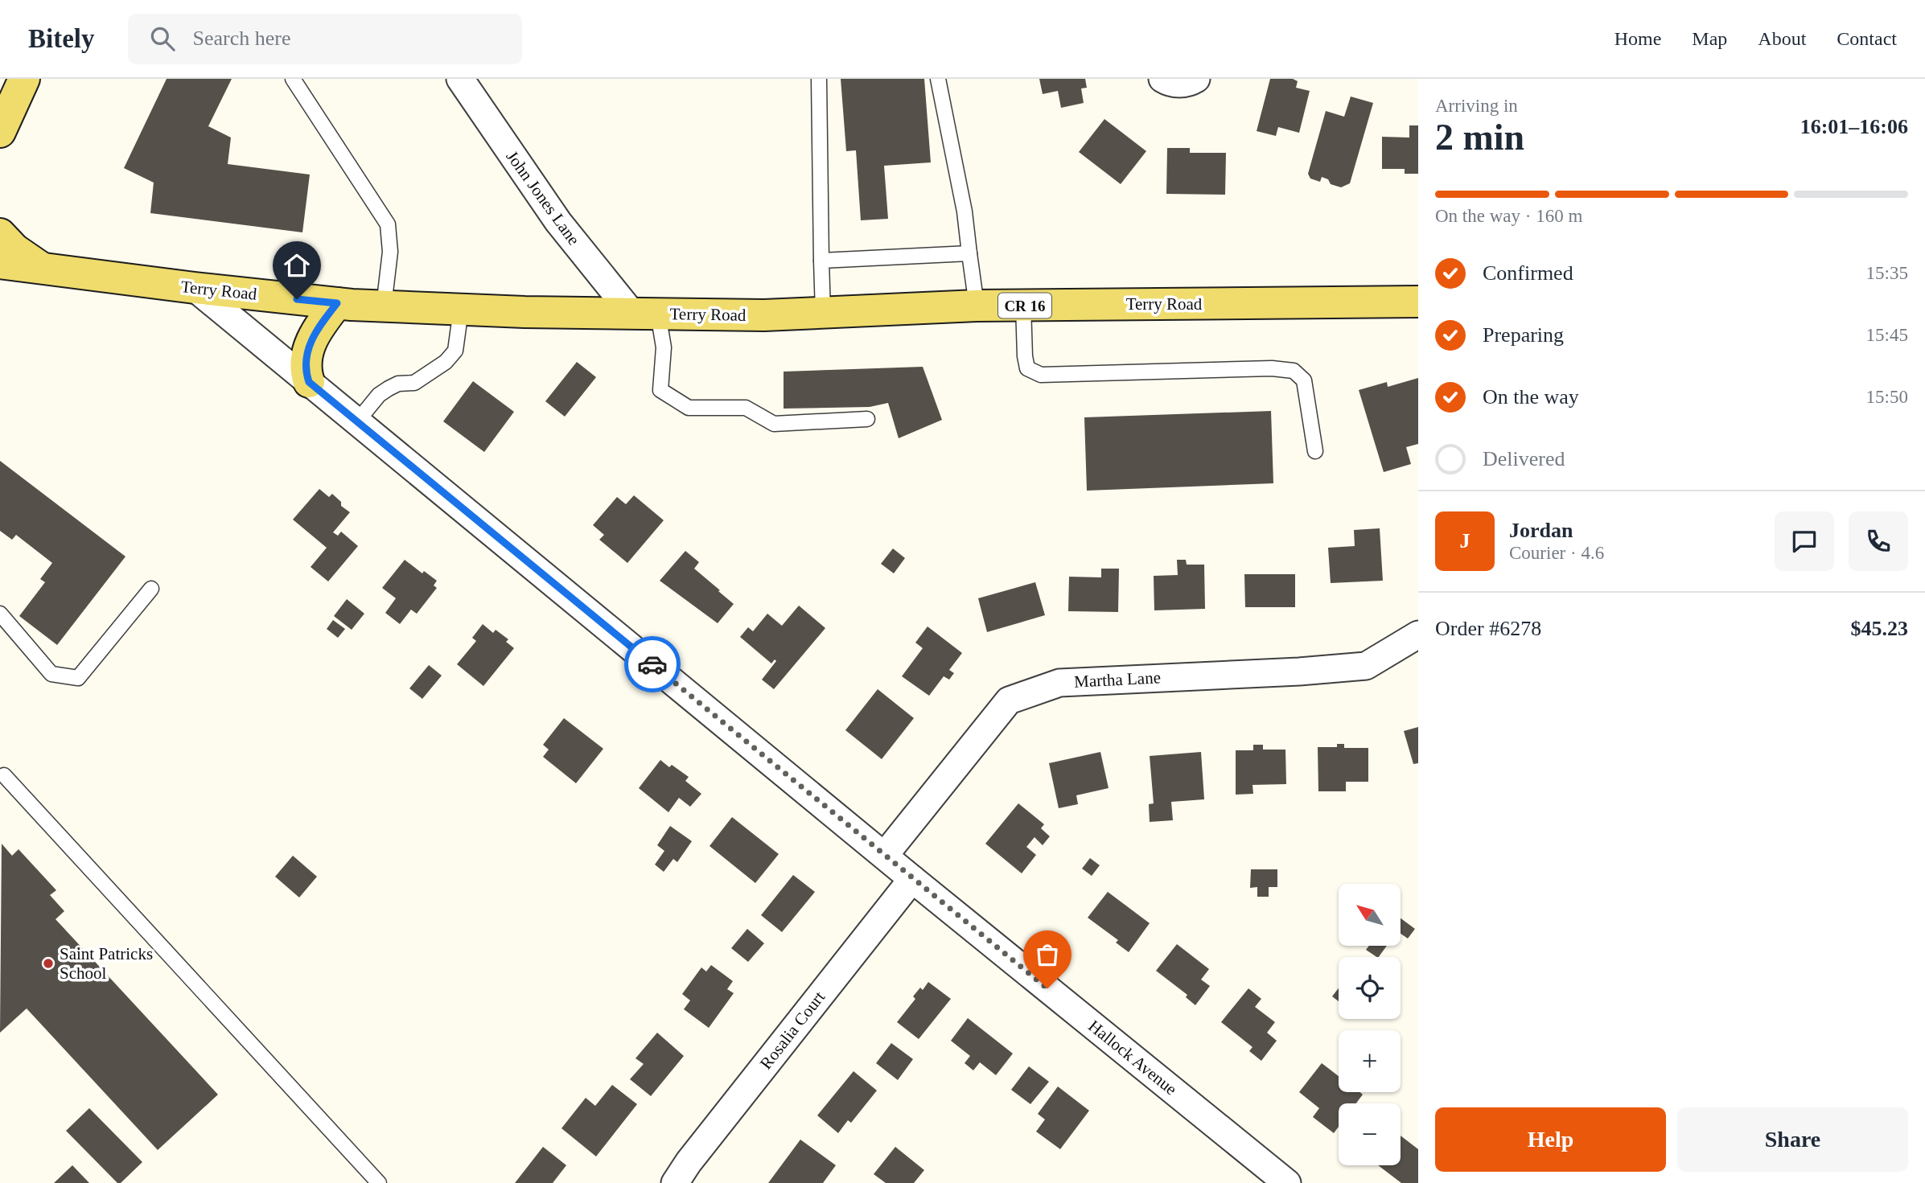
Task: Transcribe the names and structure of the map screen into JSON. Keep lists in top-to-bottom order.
{
  "streets": {
    "main road": ["Terry Road", "CR 16"],
    "street": [
      "John Jones Lane",
      "Martha Lane",
      "Rosalia Court",
      "Hallock Avenue"
    ]
  },
  "crossings": [
    ["John Jones Lane", "Terry Road"],
    ["Terry Road", "Hallock Avenue"],
    ["Martha Lane", "Hallock Avenue"],
    ["Rosalia Court", "Hallock Avenue"]
  ],
  "places": ["Saint Patricks School"],
  "north": "top left",
  "page": {
    "header": "Bitely",
    "search": "Search here",
    "nav": [
      "Home",
      "Map",
      "About",
      "Contact"
    ],
    "heading": ["2 min", "Arriving in", "16:01–16:06"],
    "panel": [
      "Jordan",
      "Courier · 4.6",
      "Order #6278",
      "$45.23"
    ],
    "bar": "On the way · 160 m",
    "list": [
      ["Confirmed", "15:35"],
      ["Preparing", "15:45"],
      ["On the way", "15:50"],
      "Delivered"
    ],
    "round": "J",
    "map_buttons": ["+", "−"],
    "buttons": ["Help", "Share"]
  }
}
